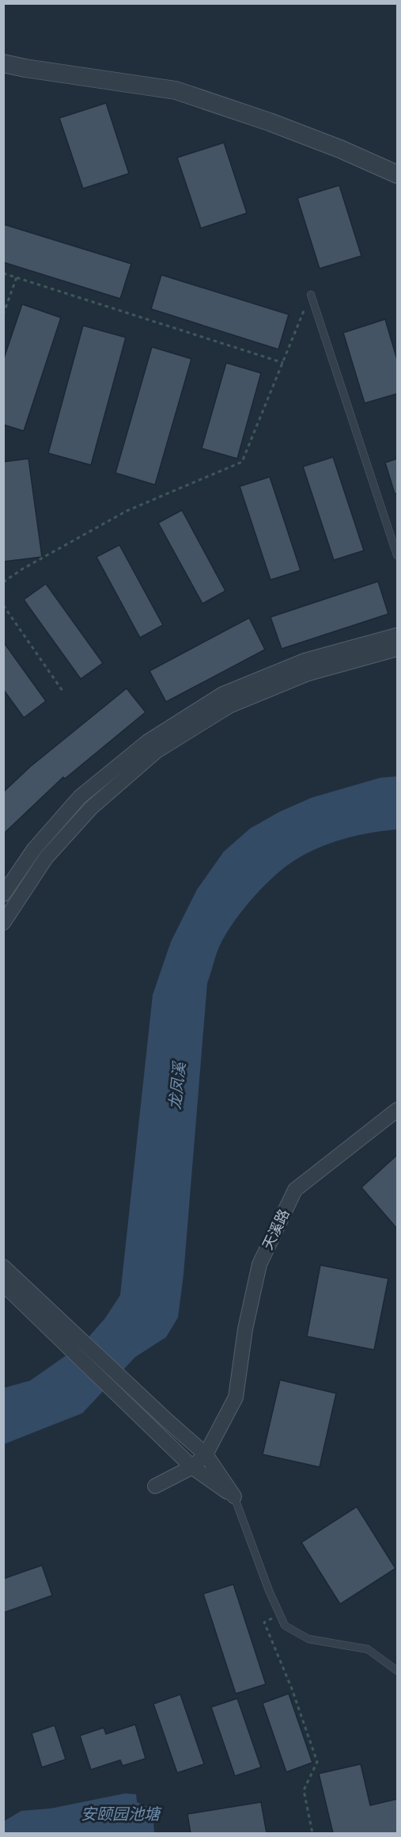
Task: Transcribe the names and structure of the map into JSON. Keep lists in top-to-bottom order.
{
  "streets": {
    "street": ["天溪路"]
  },
  "water": ["龙凤溪", "安颐园池塘"]
}
